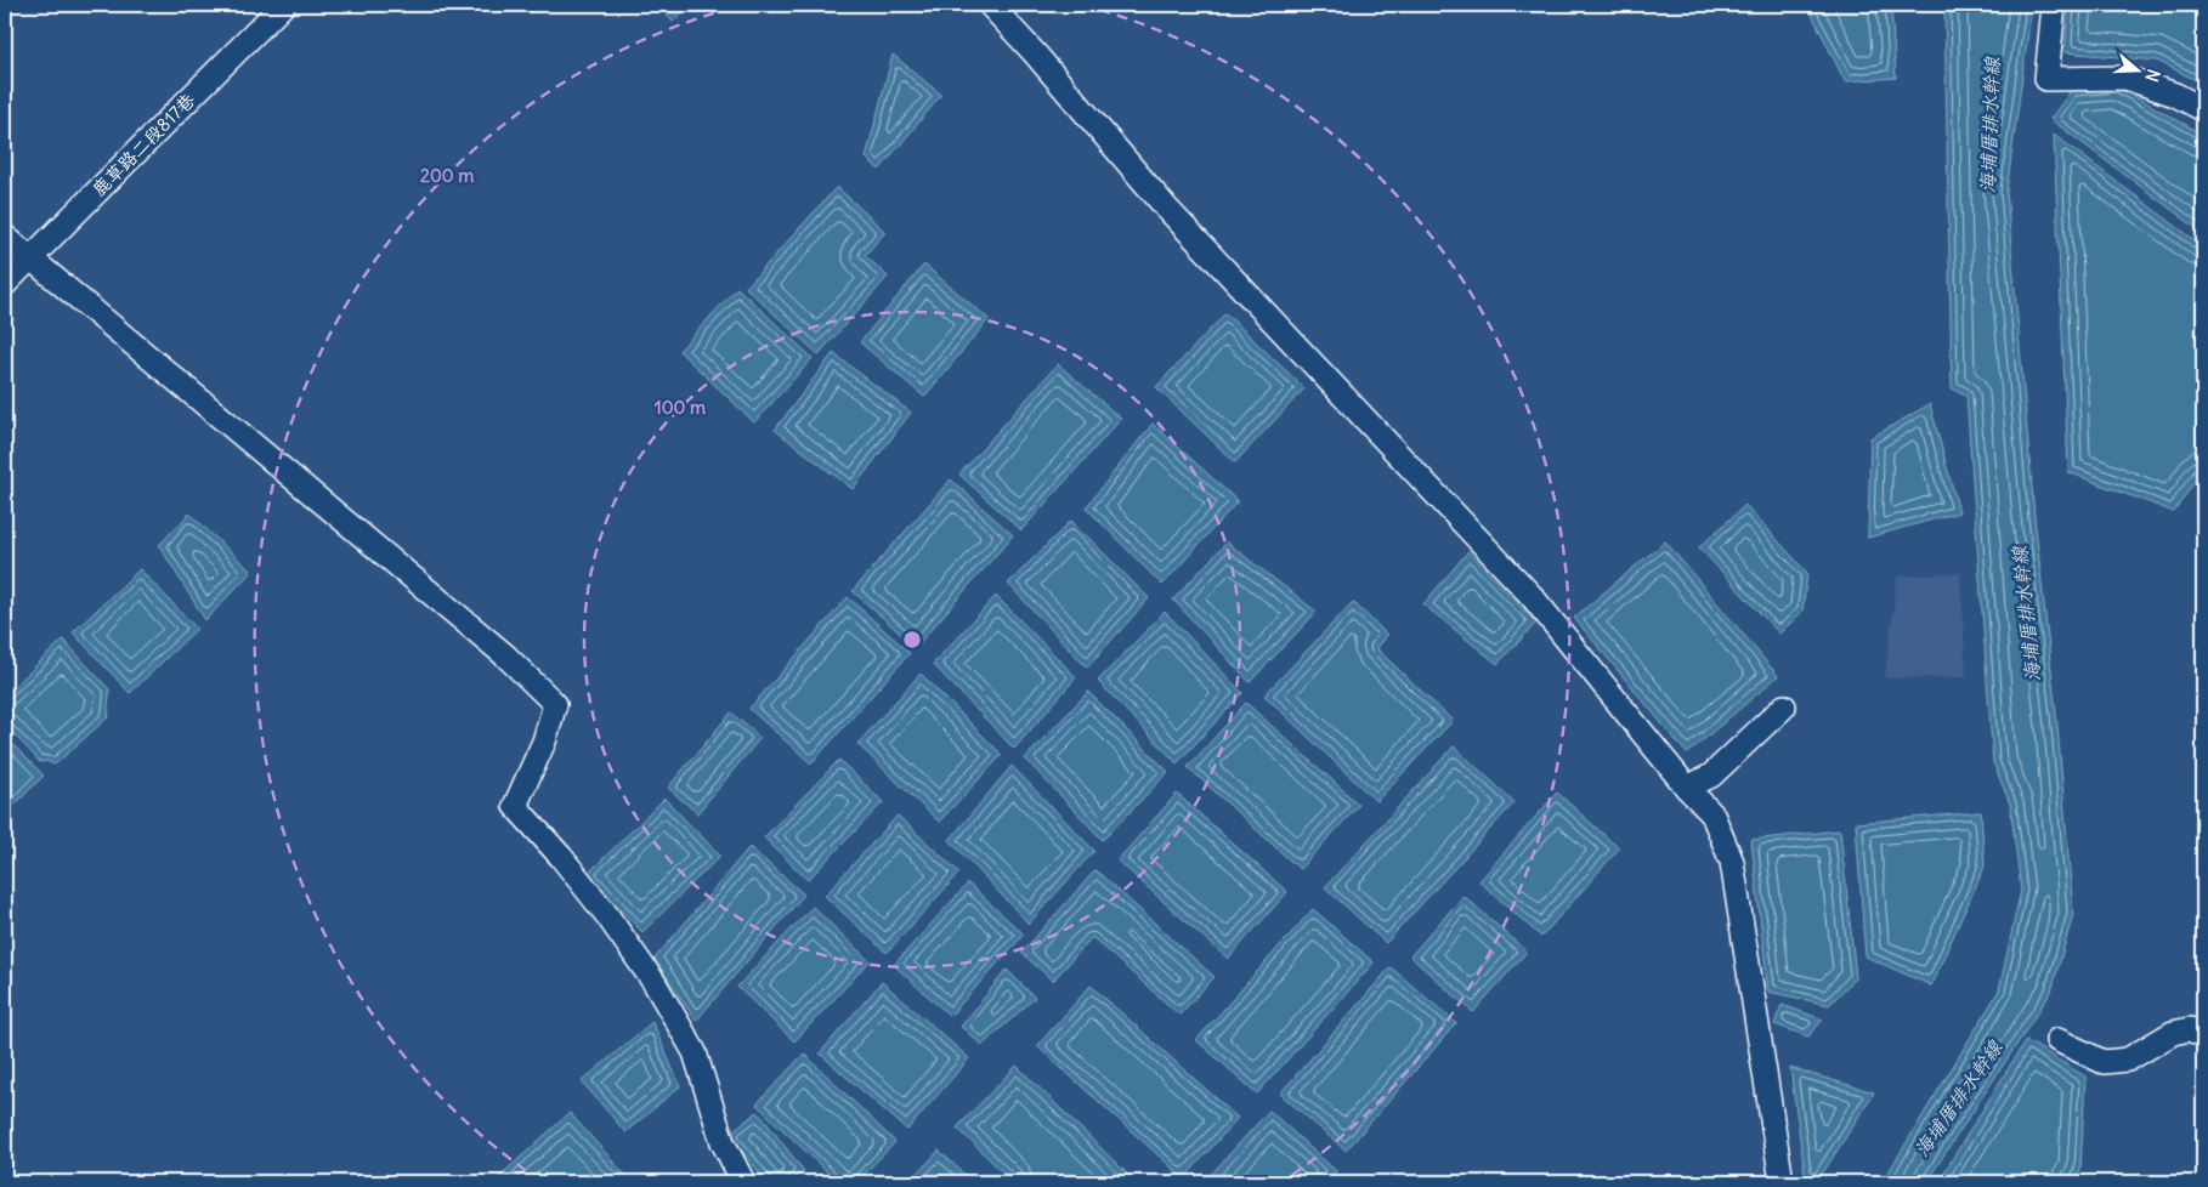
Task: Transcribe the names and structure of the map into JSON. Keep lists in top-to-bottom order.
{
  "streets": {
    "street": ["鹿草路二段817巷"]
  },
  "water": ["海埔厝排水幹線"],
  "north": "right",
  "rings": ["200 m", "100 m"]
}
